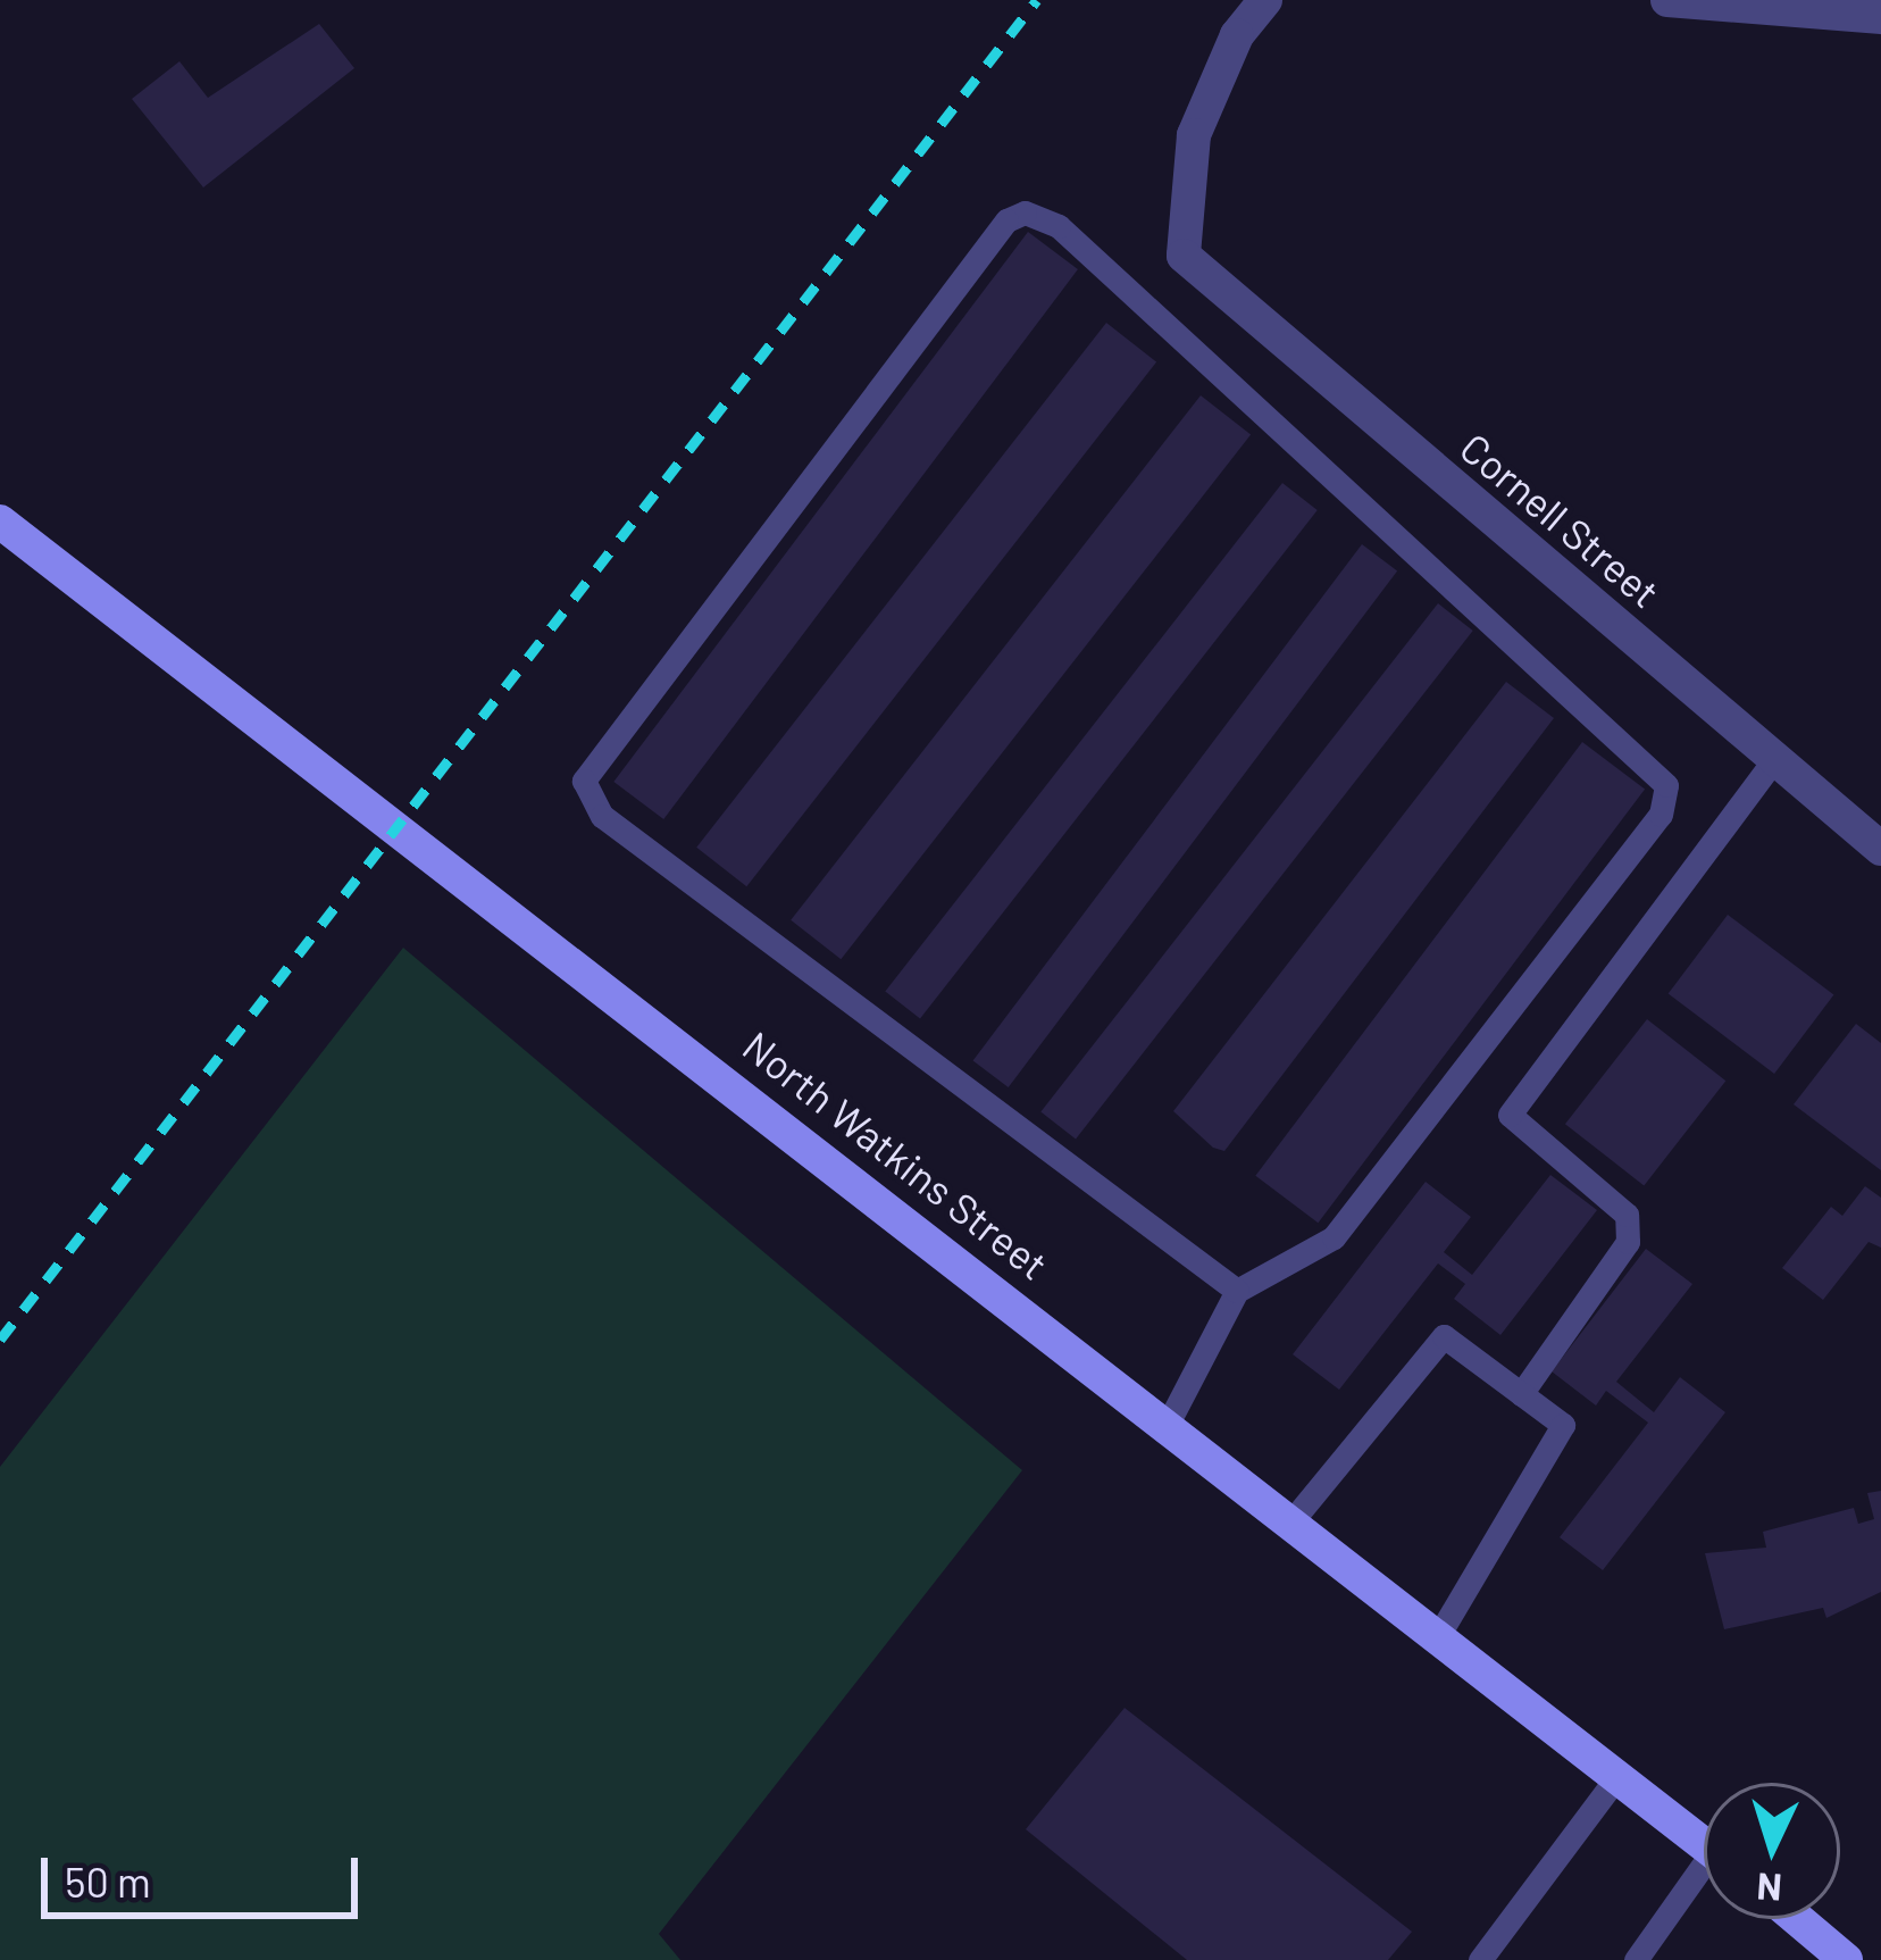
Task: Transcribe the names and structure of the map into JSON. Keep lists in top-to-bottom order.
{
  "streets": {
    "main road": ["North Watkins Street"],
    "street": ["Cornell Street"]
  },
  "scale_bar": "50 m",
  "north": "bottom"
}
